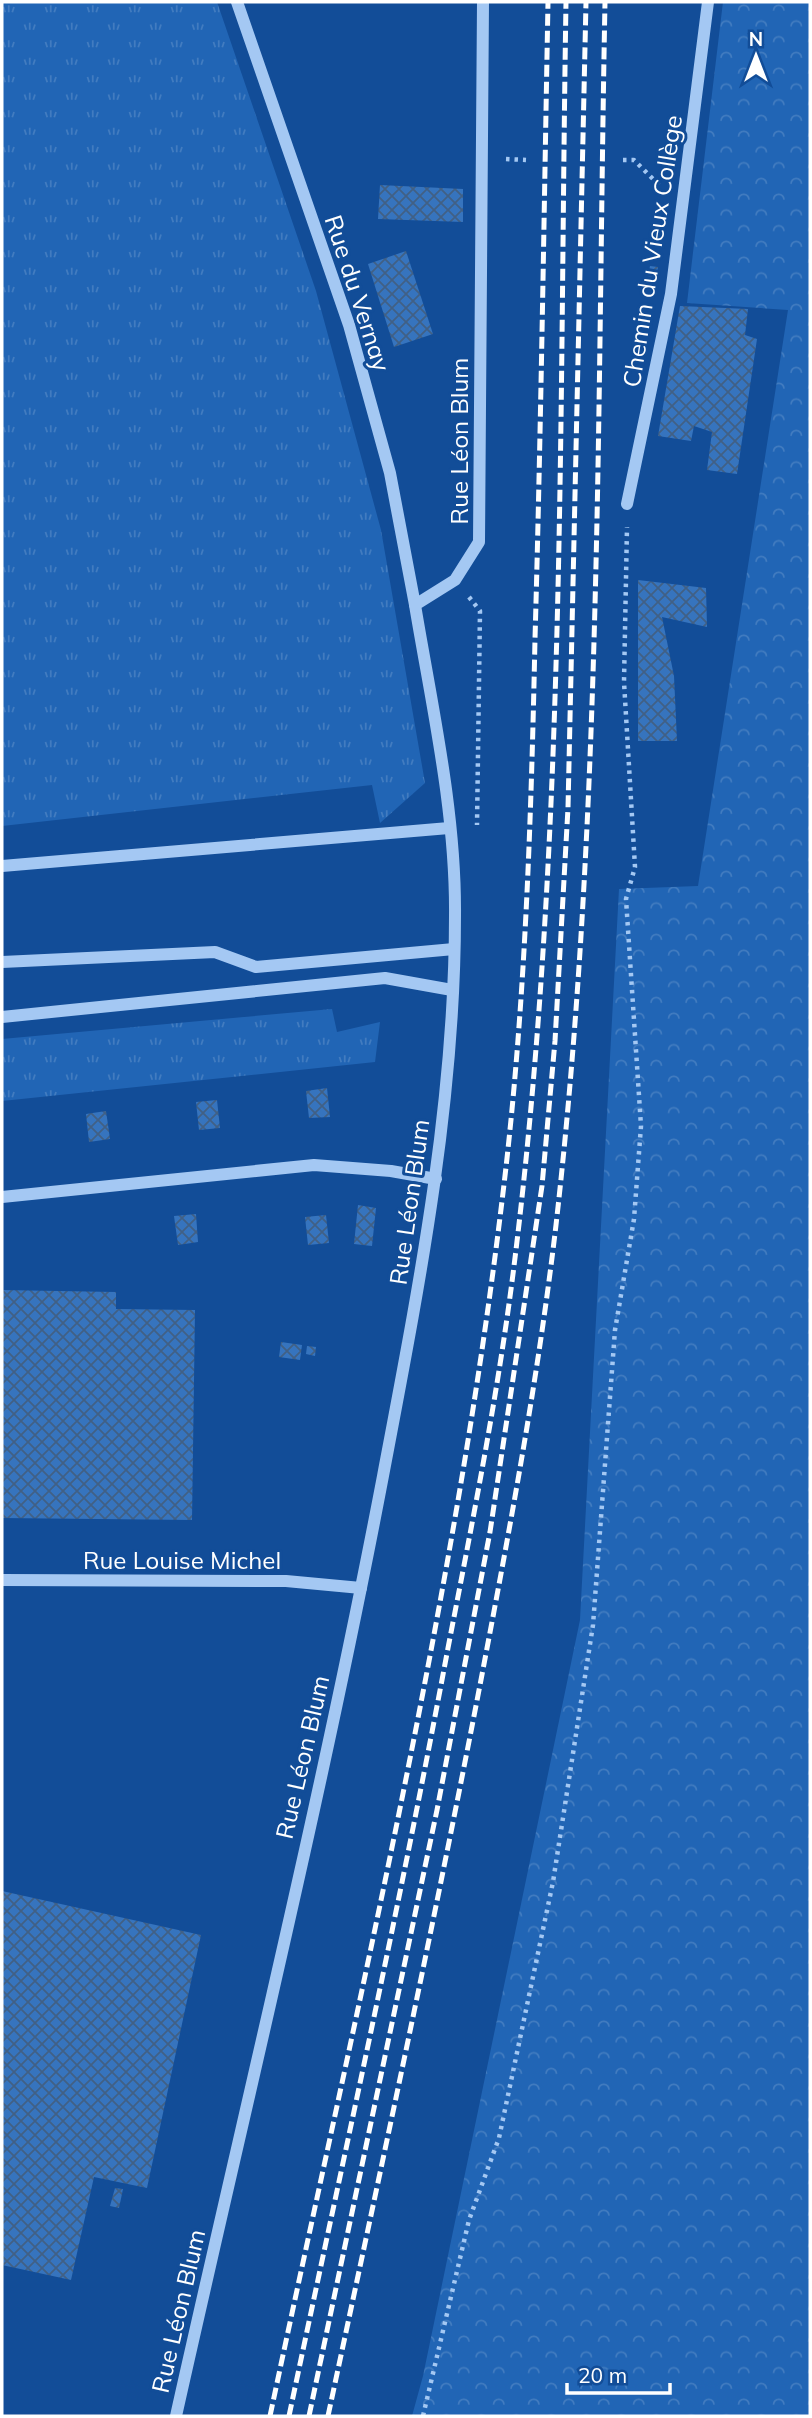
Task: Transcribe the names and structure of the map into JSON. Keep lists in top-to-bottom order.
{
  "streets": {
    "street": [
      "Chemin du Vieux Collège",
      "Rue du Vernay",
      "Rue Léon Blum",
      "Rue Louise Michel"
    ]
  },
  "crossings": [
    ["Rue du Vernay", "Rue Léon Blum"],
    ["Rue Léon Blum", "Rue Louise Michel"]
  ],
  "scale_bar": "20 m",
  "north": "top"
}
